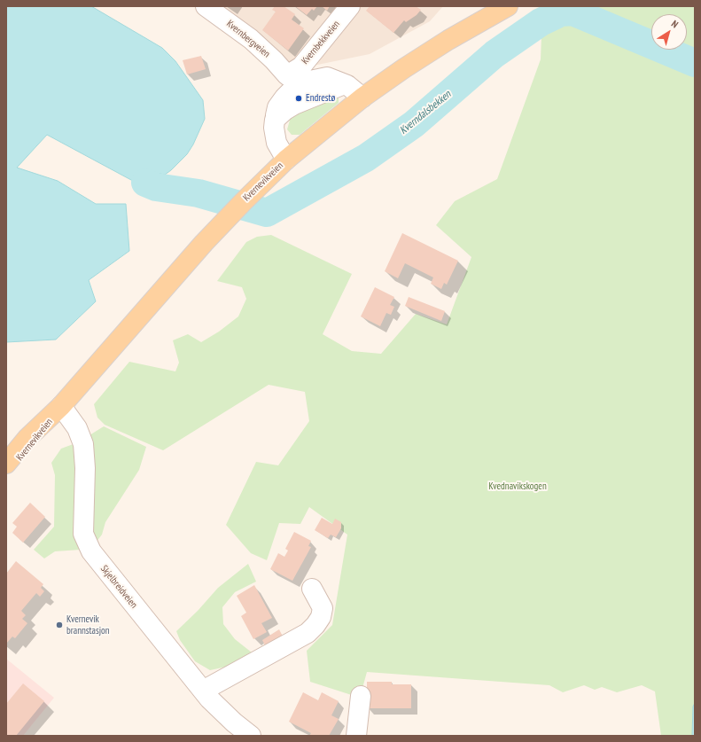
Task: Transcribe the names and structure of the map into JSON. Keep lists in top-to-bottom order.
{
  "streets": {
    "main road": ["Kvernevikveien"],
    "street": ["Kvernbergveien", "Kvernbekkveien", "Skjelbreidveien"]
  },
  "crossings": [
    ["Kvernbergveien", "Kvernbekkveien"],
    ["Kvernevikveien", "Skjelbreidveien"]
  ],
  "water": ["Kverndalsbekken"],
  "parks": ["Kvednavikskogen"],
  "places": ["Endrestø", "Kvernevik brannstasjon"],
  "north": "top right"
}
